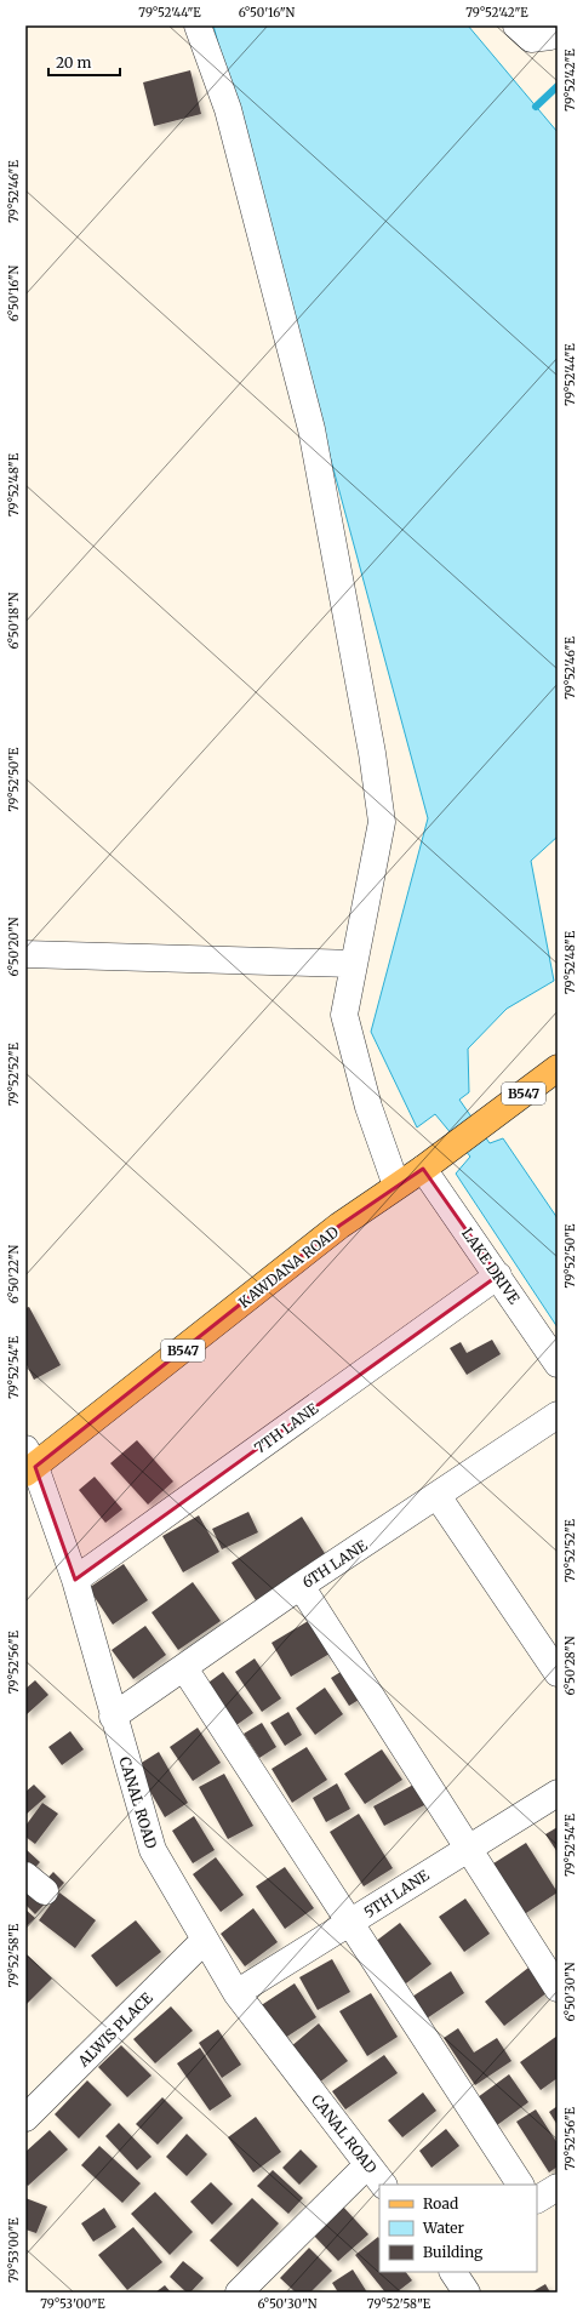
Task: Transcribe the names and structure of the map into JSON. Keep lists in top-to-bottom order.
{
  "streets": {
    "main road": ["B547", "KAWDANA ROAD"],
    "street": [
      "LAKE DRIVE",
      "7TH LANE",
      "6TH LANE",
      "CANAL ROAD",
      "5TH LANE",
      "ALWIS PLACE"
    ]
  },
  "crossings": [
    ["LAKE DRIVE", "KAWDANA ROAD"],
    ["LAKE DRIVE", "7TH LANE"],
    ["KAWDANA ROAD", "CANAL ROAD"],
    ["7TH LANE", "CANAL ROAD"],
    ["6TH LANE", "CANAL ROAD"],
    ["CANAL ROAD", "5TH LANE"],
    ["CANAL ROAD", "ALWIS PLACE"]
  ],
  "legend": ["Road", "Water", "Building"],
  "scale_bar": "20 m",
  "coordinates": [
    "79°52'44\"E",
    "6°50'16\"N",
    "79°52'42\"E",
    "79°52'46\"E",
    "79°52'48\"E",
    "6°50'18\"N",
    "79°52'50\"E",
    "6°50'20\"N",
    "79°52'52\"E",
    "6°50'22\"N",
    "79°52'54\"E",
    "79°52'56\"E",
    "6°50'28\"N",
    "79°52'58\"E",
    "6°50'30\"N",
    "79°53'00\"E"
  ]
}
